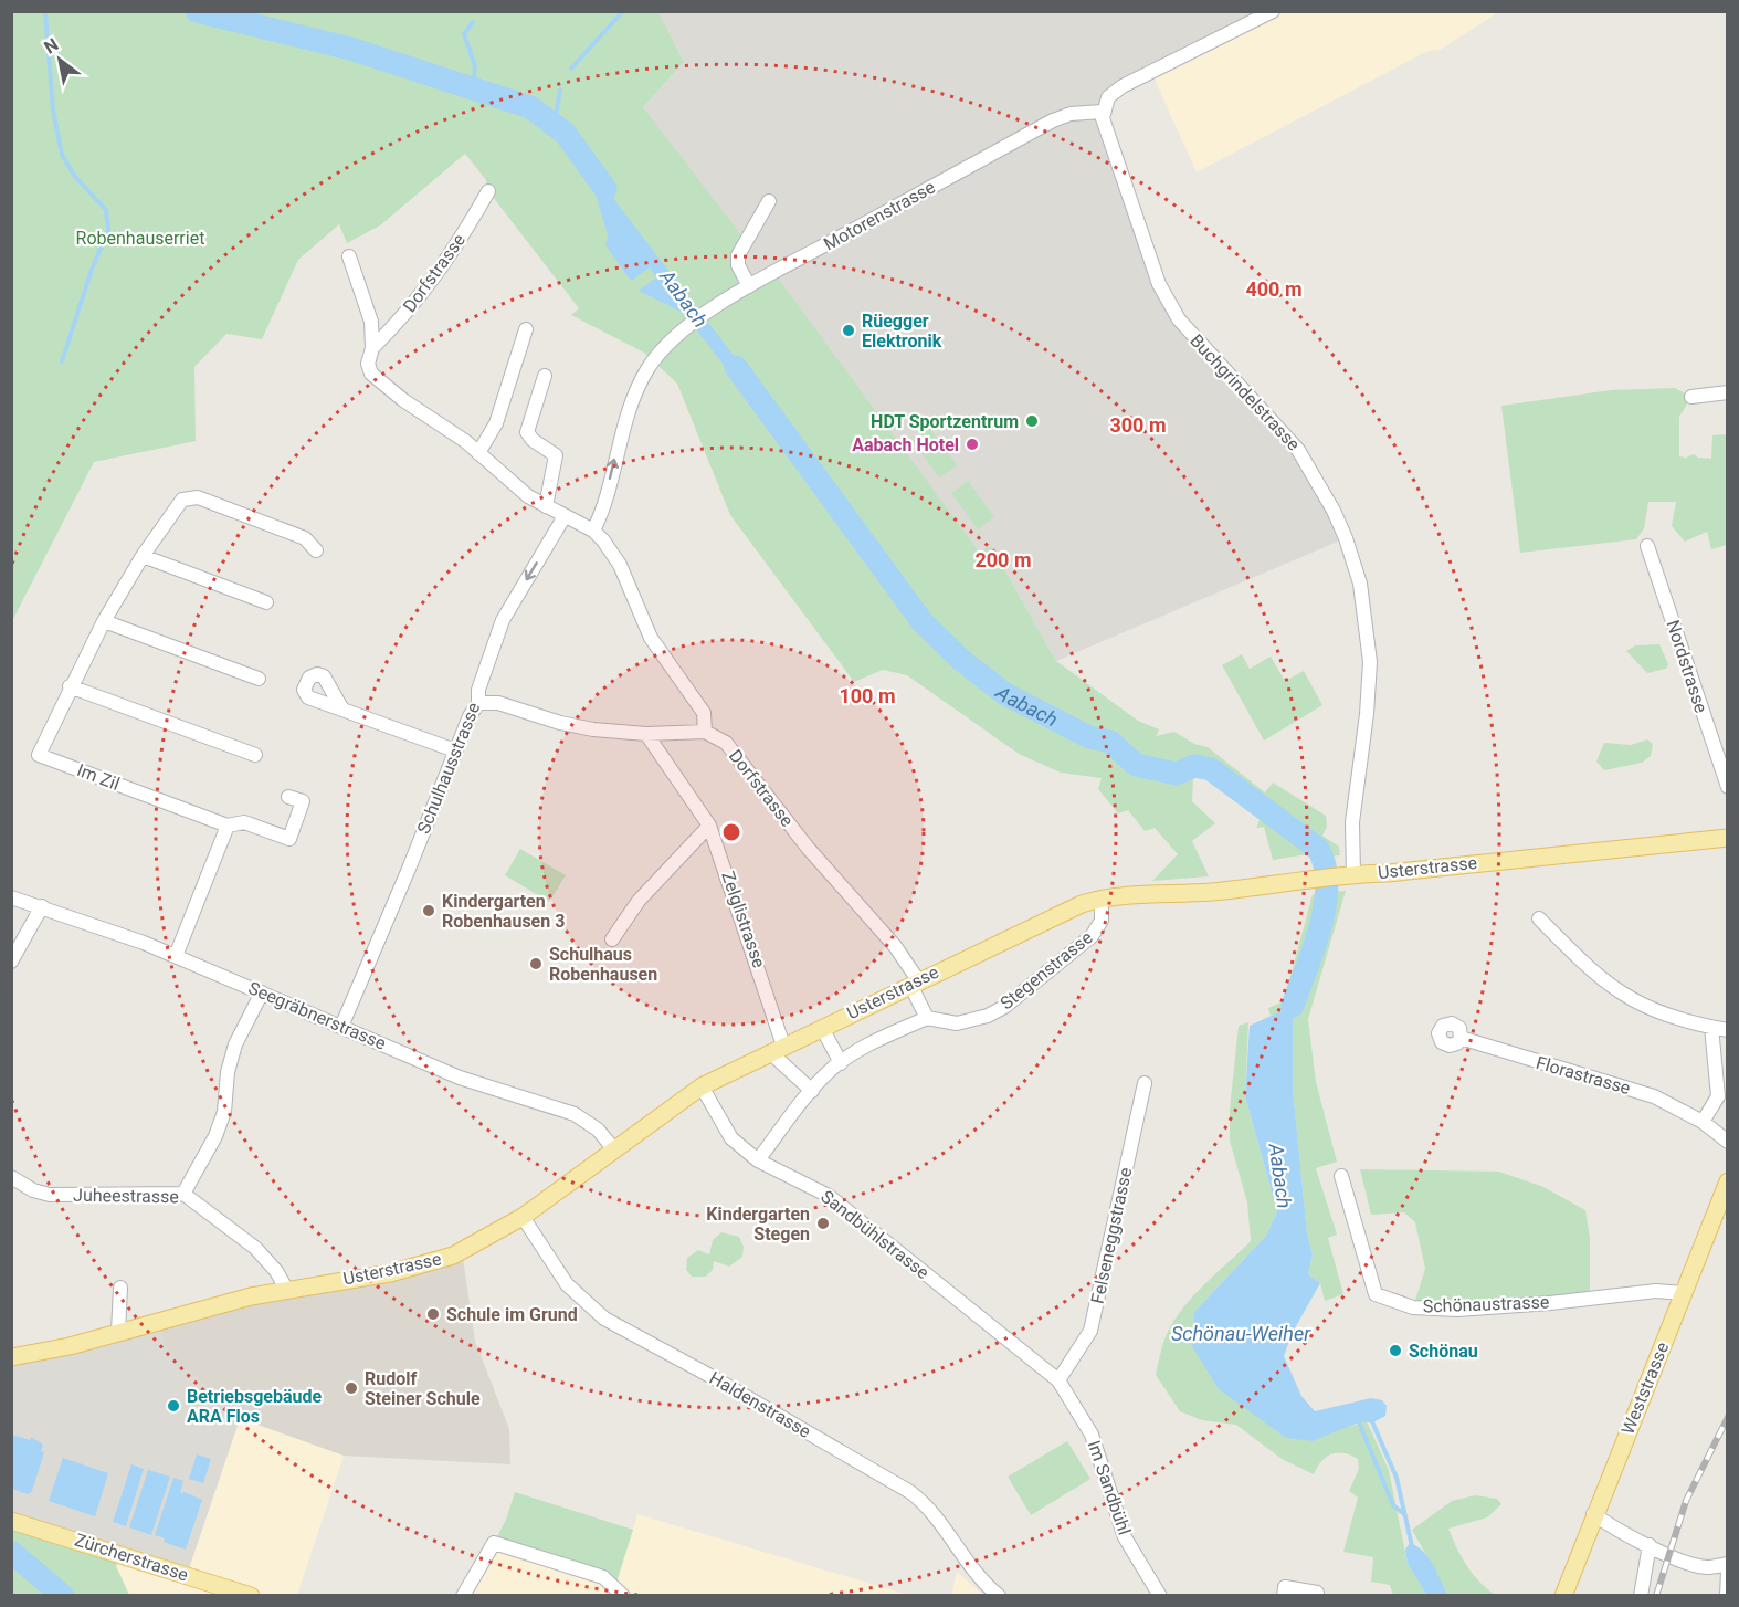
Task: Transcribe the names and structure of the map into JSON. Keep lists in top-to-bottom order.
{
  "streets": {
    "main road": ["Usterstrasse", "Weststrasse", "Zürcherstrasse"],
    "street": [
      "Motorenstrasse",
      "Dorfstrasse",
      "Buchgrindelstrasse",
      "Nordstrasse",
      "Schulhausstrasse",
      "Im Zil",
      "Zelglistrasse",
      "Stegenstrasse",
      "Seegräbnerstrasse",
      "Florastrasse",
      "Juheestrasse",
      "Sandbühlstrasse",
      "Felseneggstrasse",
      "Schönaustrasse",
      "Haldenstrasse",
      "Im Sandbühl"
    ]
  },
  "crossings": [
    ["Motorenstrasse", "Buchgrindelstrasse"],
    ["Dorfstrasse", "Usterstrasse"],
    ["Buchgrindelstrasse", "Usterstrasse"],
    ["Schulhausstrasse", "Seegräbnerstrasse"],
    ["Usterstrasse", "Zelglistrasse"],
    ["Usterstrasse", "Stegenstrasse"],
    ["Usterstrasse", "Seegräbnerstrasse"],
    ["Usterstrasse", "Juheestrasse"],
    ["Usterstrasse", "Sandbühlstrasse"],
    ["Usterstrasse", "Haldenstrasse"],
    ["Sandbühlstrasse", "Felseneggstrasse"],
    ["Sandbühlstrasse", "Im Sandbühl"],
    ["Felseneggstrasse", "Im Sandbühl"],
    ["Schönaustrasse", "Weststrasse"]
  ],
  "one_way": ["Motorenstrasse", "Schulhausstrasse"],
  "water": ["Aabach", "Schönau-Weiher"],
  "parks": ["Robenhauserriet"],
  "places": [
    "Rüegger Elektronik",
    "HDT Sportzentrum",
    "Aabach Hotel",
    "Kindergarten Robenhausen 3",
    "Schulhaus Robenhausen",
    "Kindergarten Stegen",
    "Schule im Grund",
    "Schönau",
    "Rudolf Steiner Schule",
    "Betriebsgebäude ARA Flos"
  ],
  "north": "top left",
  "rings": [
    "400 m",
    "300 m",
    "200 m",
    "100 m"
  ]
}
